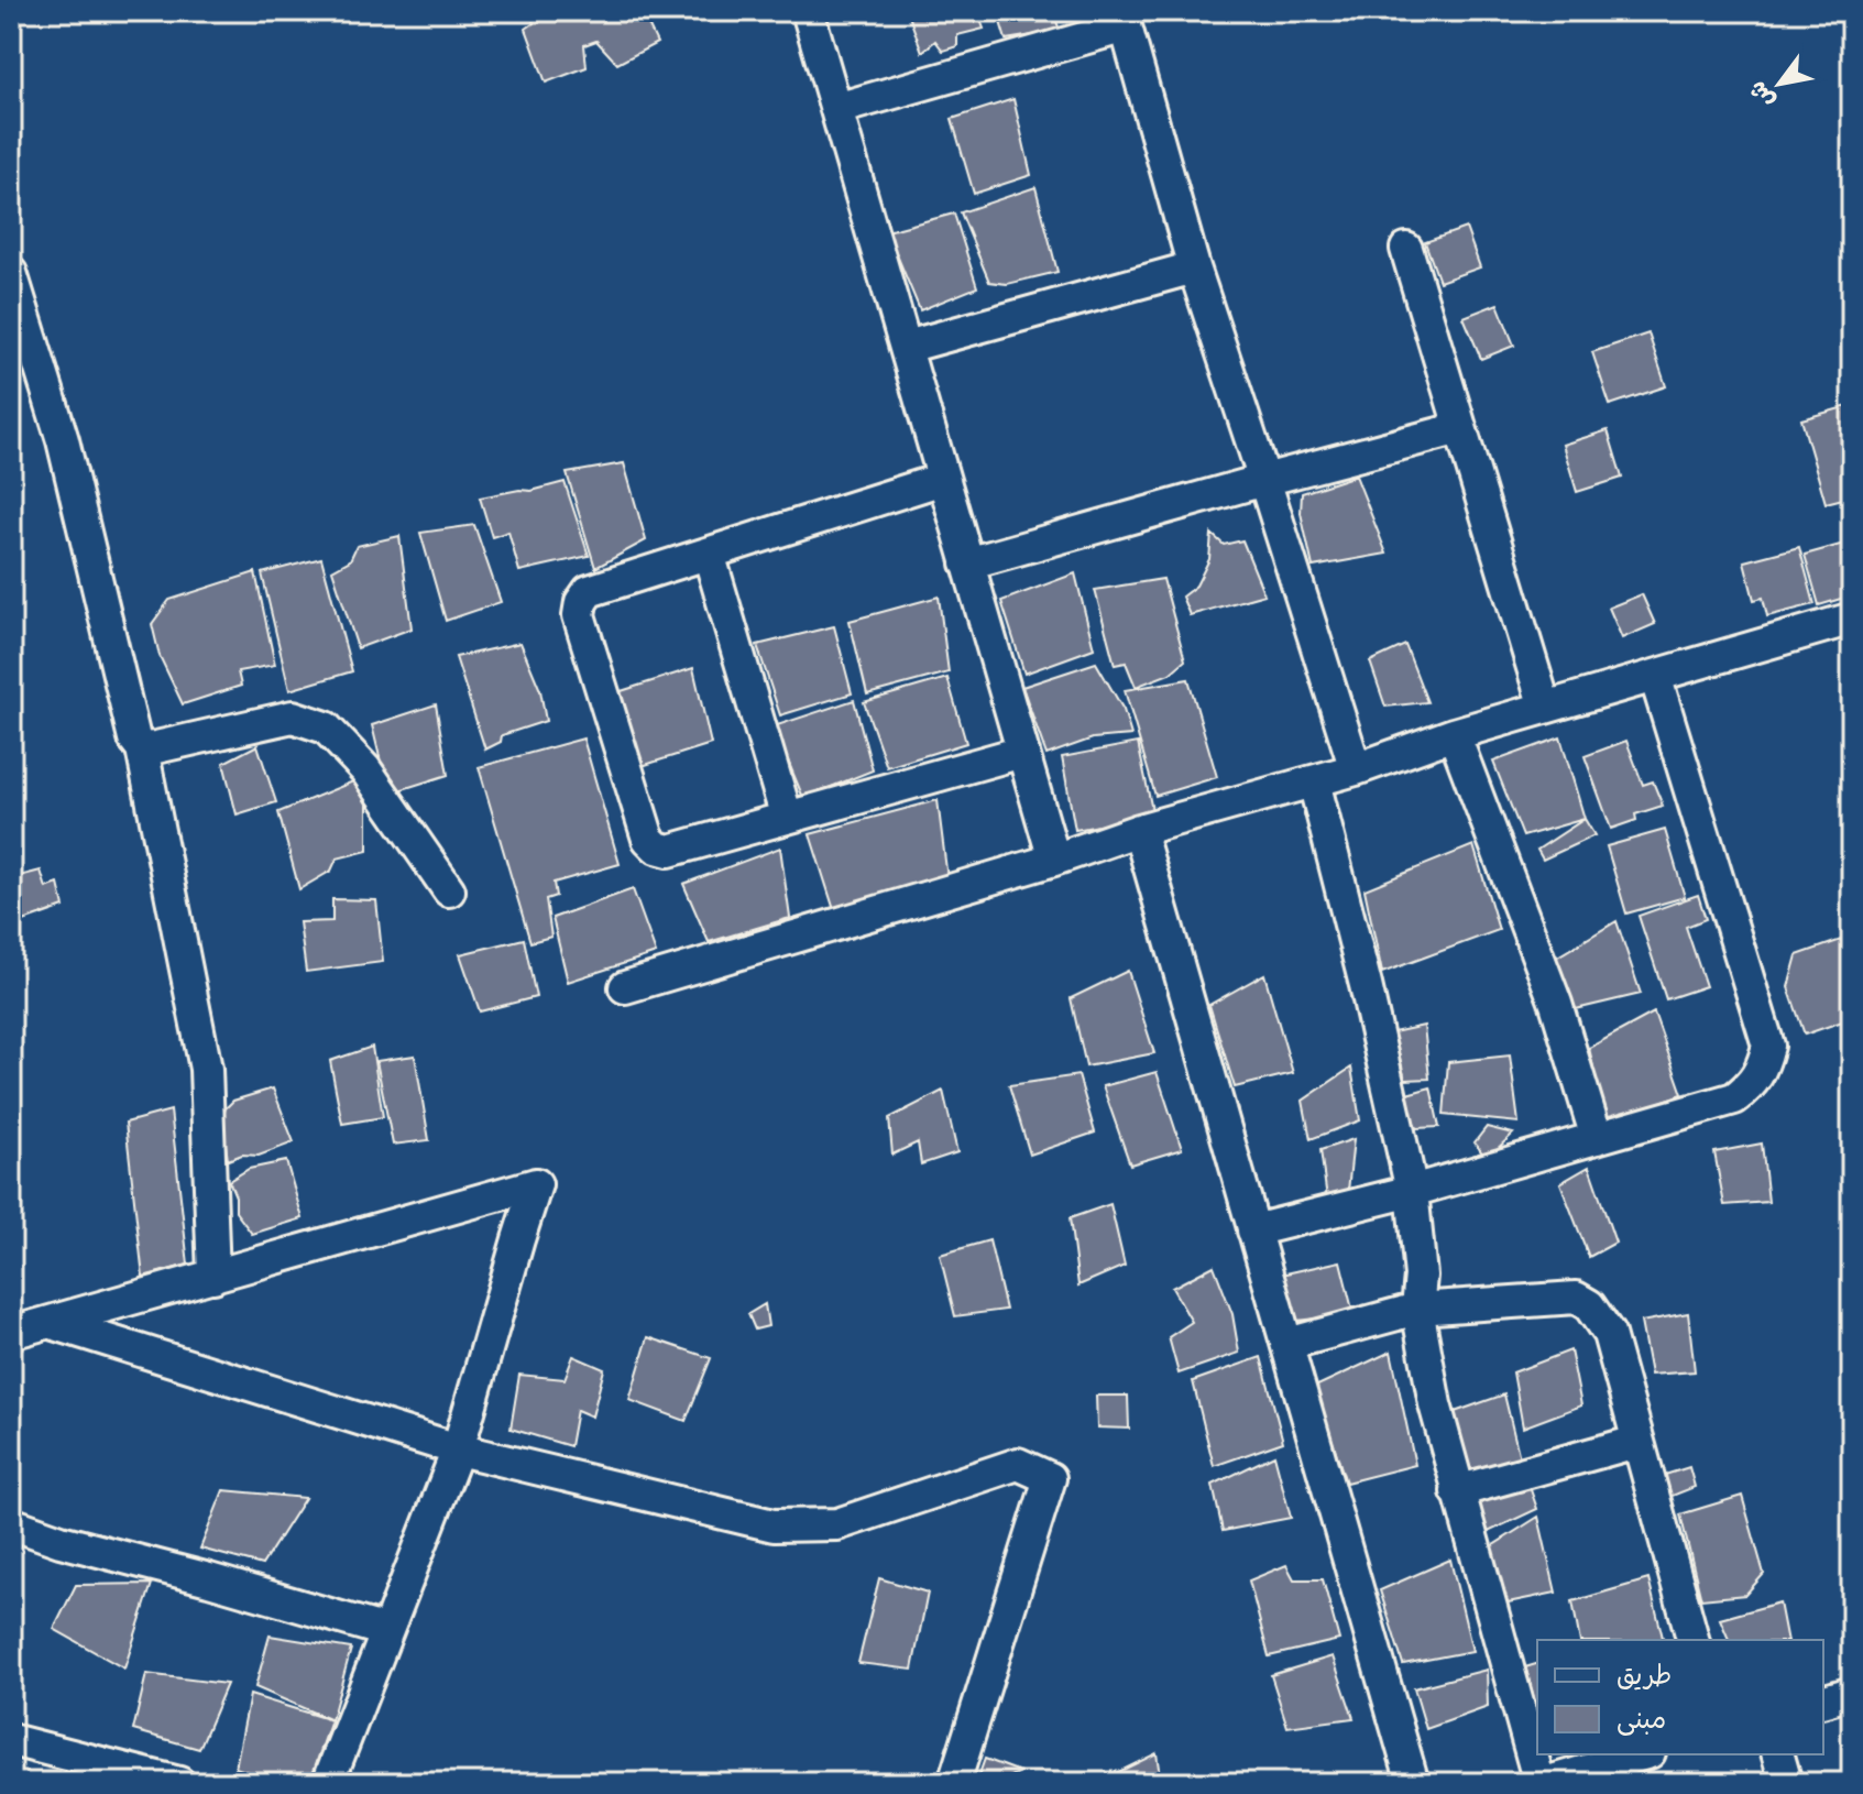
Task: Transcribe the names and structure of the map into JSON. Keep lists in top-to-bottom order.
{
  "legend": ["طريق", "مبنى"],
  "north": "bottom left"
}
